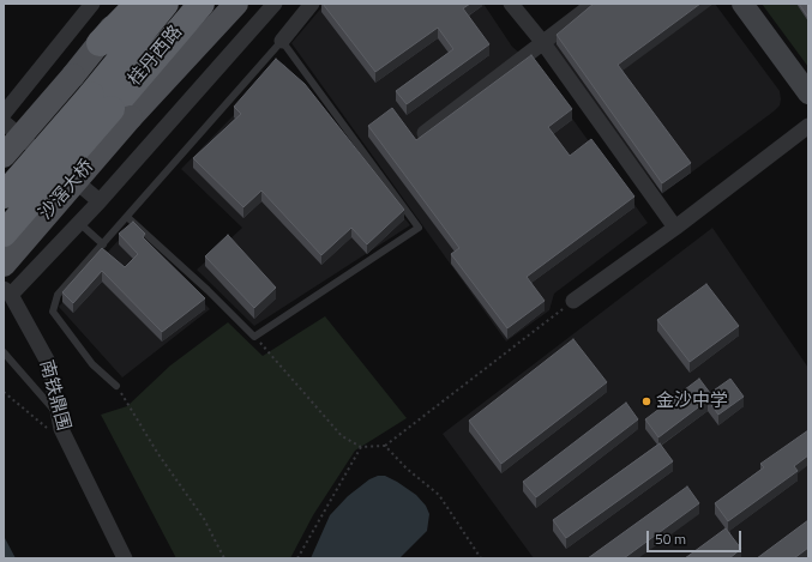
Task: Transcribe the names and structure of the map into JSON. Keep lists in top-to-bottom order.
{
  "streets": {
    "highway": ["桂丹西路", "沙滘大桥"],
    "street": ["南铁鼎围"]
  },
  "crossings": [
    ["桂丹西路", "沙滘大桥"]
  ],
  "places": ["金沙中学"],
  "scale_bar": "50 m"
}
